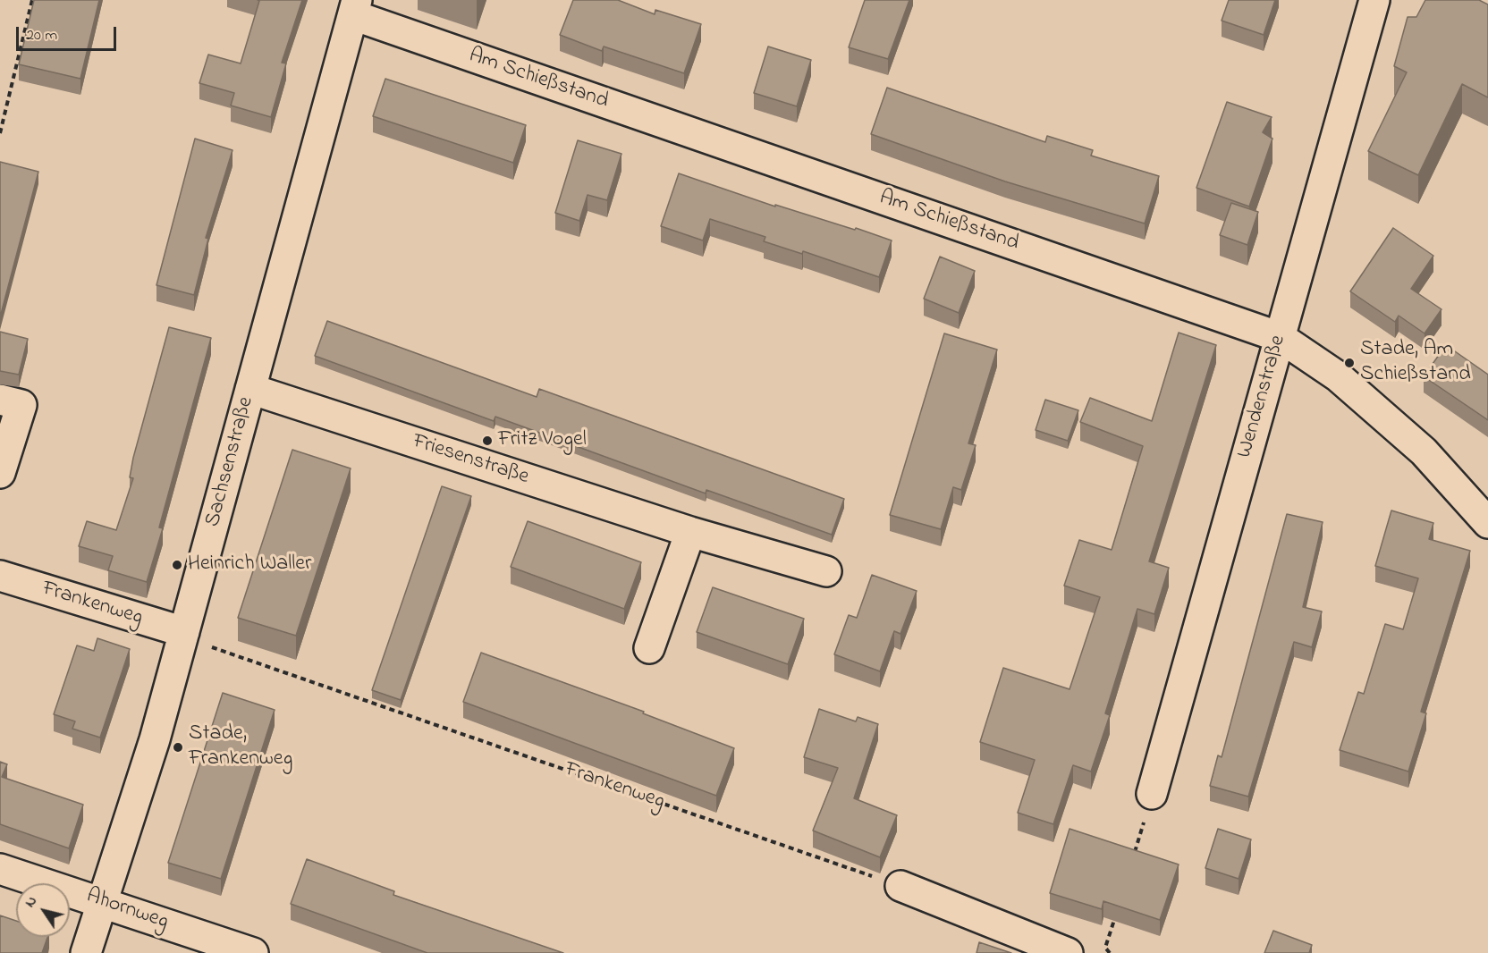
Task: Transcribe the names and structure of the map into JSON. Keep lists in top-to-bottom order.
{
  "streets": {
    "street": [
      "Am Schießstand",
      "Wendenstraße",
      "Friesenstraße",
      "Sachsenstraße",
      "Frankenweg",
      "Ahornweg"
    ]
  },
  "crossings": [
    ["Am Schießstand", "Wendenstraße"],
    ["Am Schießstand", "Sachsenstraße"],
    ["Friesenstraße", "Sachsenstraße"],
    ["Sachsenstraße", "Frankenweg"],
    ["Sachsenstraße", "Ahornweg"]
  ],
  "places": [
    "Stade, Am Schießstand",
    "Fritz Vogel",
    "Heinrich Waller",
    "Stade, Frankenweg"
  ],
  "scale_bar": "20 m",
  "north": "top left"
}
